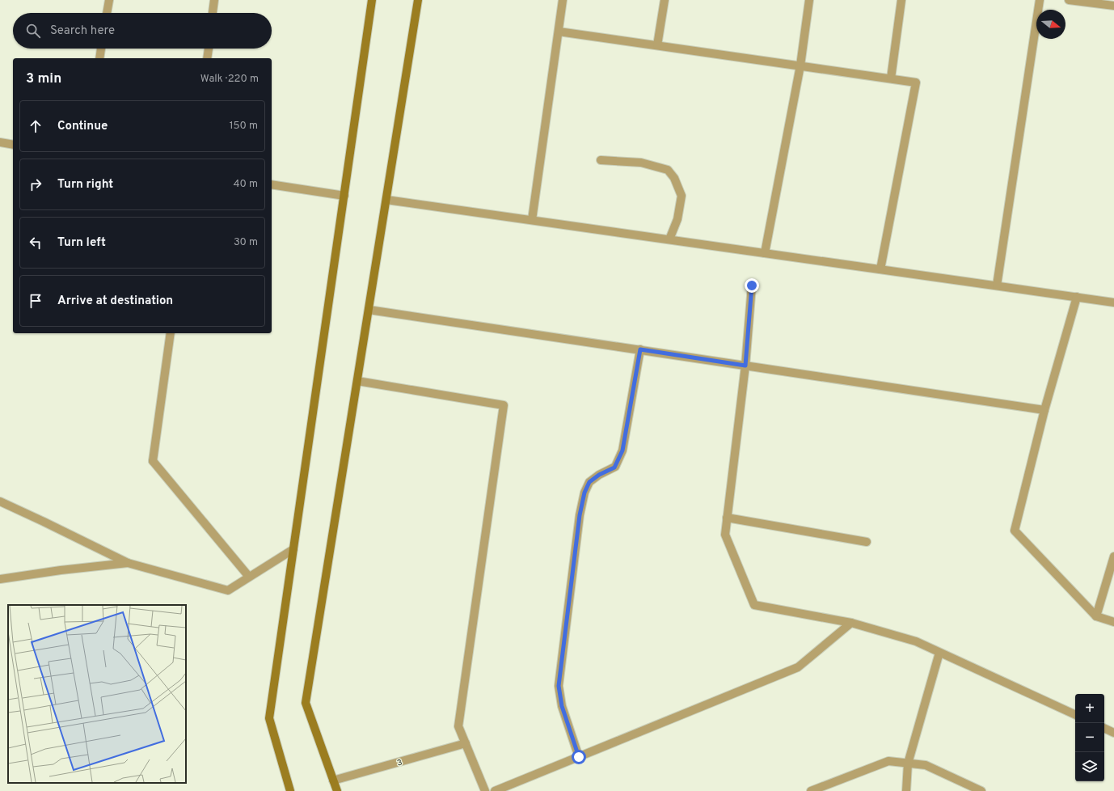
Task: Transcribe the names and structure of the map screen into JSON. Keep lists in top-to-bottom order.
{
  "streets": {
    "street": ["3"]
  },
  "north": "right",
  "page": {
    "search": "Search here",
    "heading": ["3 min", "Walk · 220 m"],
    "list": [
      ["Continue", "150 m"],
      ["Turn right", "40 m"],
      ["Turn left", "30 m"],
      "Arrive at destination"
    ],
    "map_buttons": ["+", "−"]
  }
}
